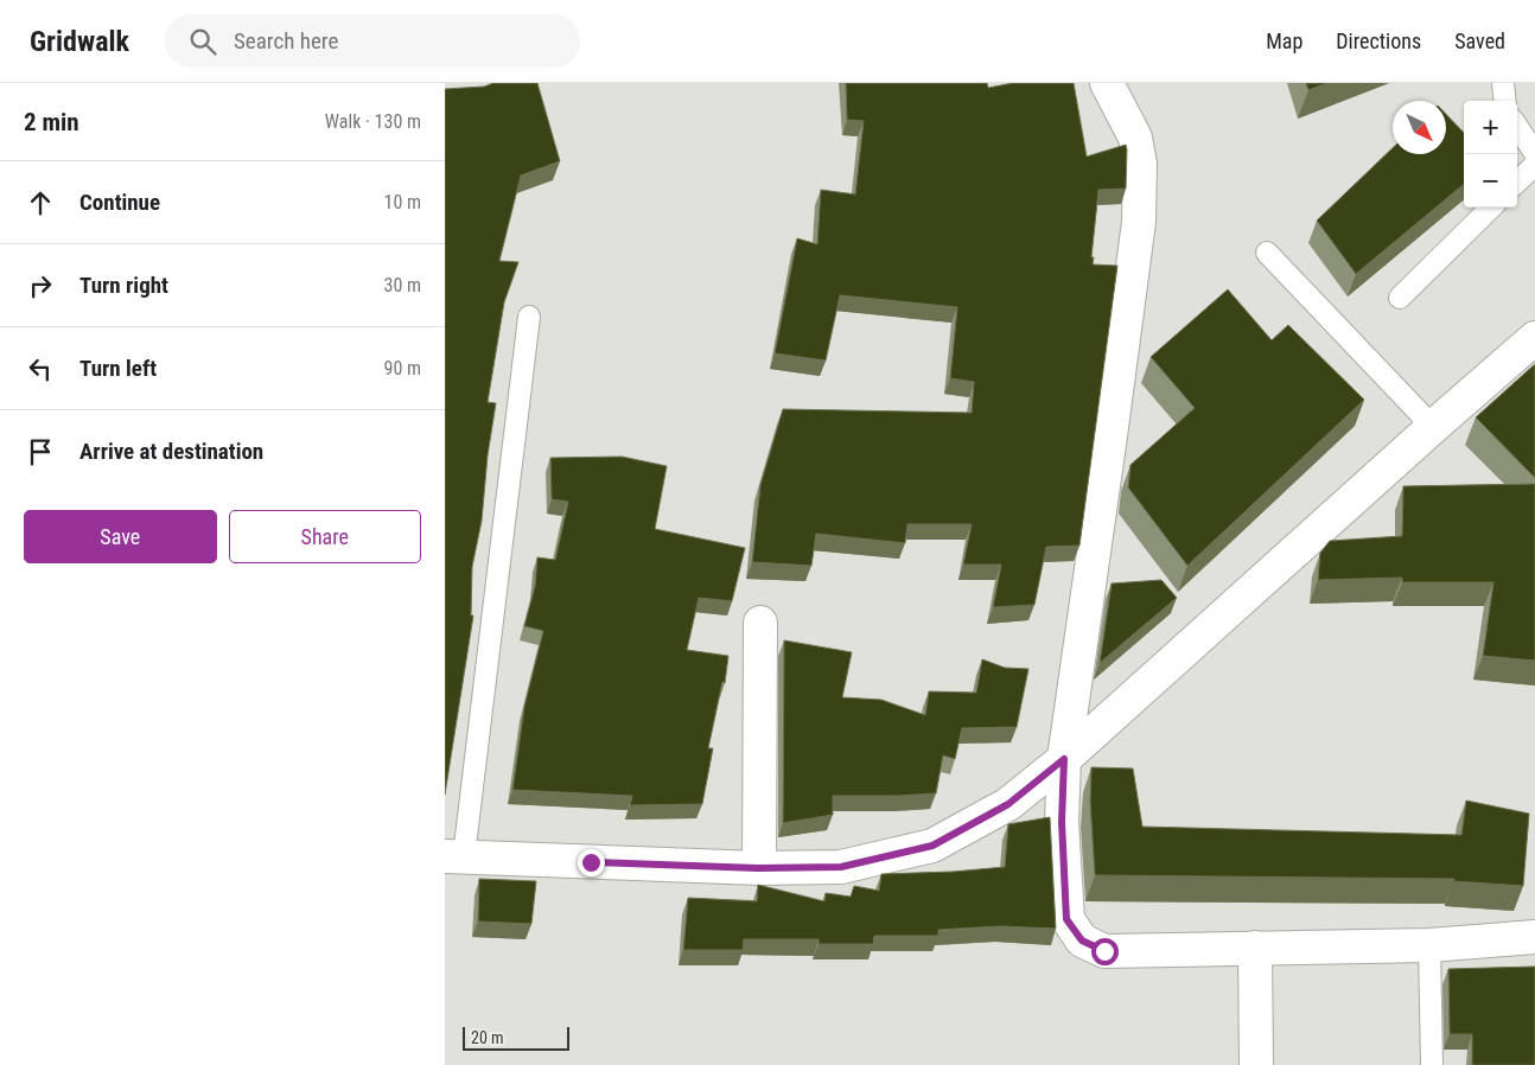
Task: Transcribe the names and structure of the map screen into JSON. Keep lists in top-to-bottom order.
{
  "scale_bar": "20 m",
  "north": "bottom right",
  "page": {
    "header": "Gridwalk",
    "search": "Search here",
    "nav": ["Map", "Directions", "Saved"],
    "heading": ["2 min", "Walk · 130 m"],
    "map_buttons": ["+", "−"],
    "list": [
      ["Continue", "10 m"],
      ["Turn right", "30 m"],
      ["Turn left", "90 m"],
      "Arrive at destination"
    ],
    "buttons": ["Save", "Share"],
    "scale": "20 m"
  }
}
